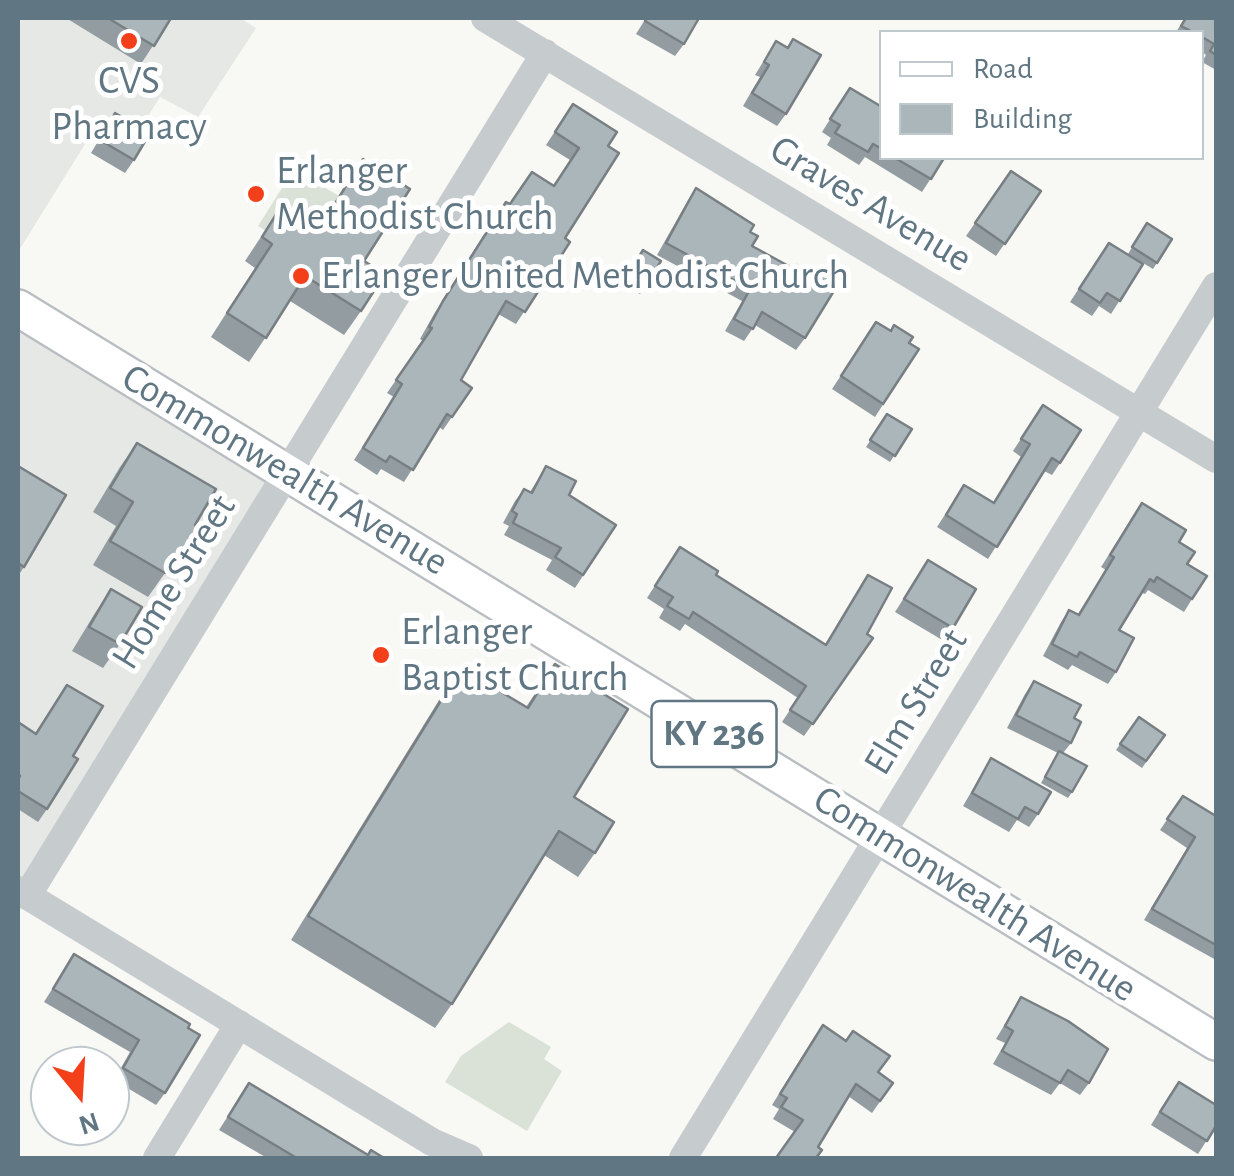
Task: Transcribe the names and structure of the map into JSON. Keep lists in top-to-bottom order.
{
  "streets": {
    "main road": ["Commonwealth Avenue", "KY 236"],
    "street": ["Graves Avenue", "Home Street", "Elm Street"]
  },
  "crossings": [
    ["Graves Avenue", "Home Street"],
    ["Graves Avenue", "Elm Street"],
    ["Commonwealth Avenue", "Home Street"],
    ["Commonwealth Avenue", "Elm Street"]
  ],
  "places": [
    "CVS Pharmacy",
    "Erlanger Methodist Church",
    "Erlanger United Methodist Church",
    "Erlanger Baptist Church"
  ],
  "legend": ["Road", "Building"],
  "north": "bottom"
}
